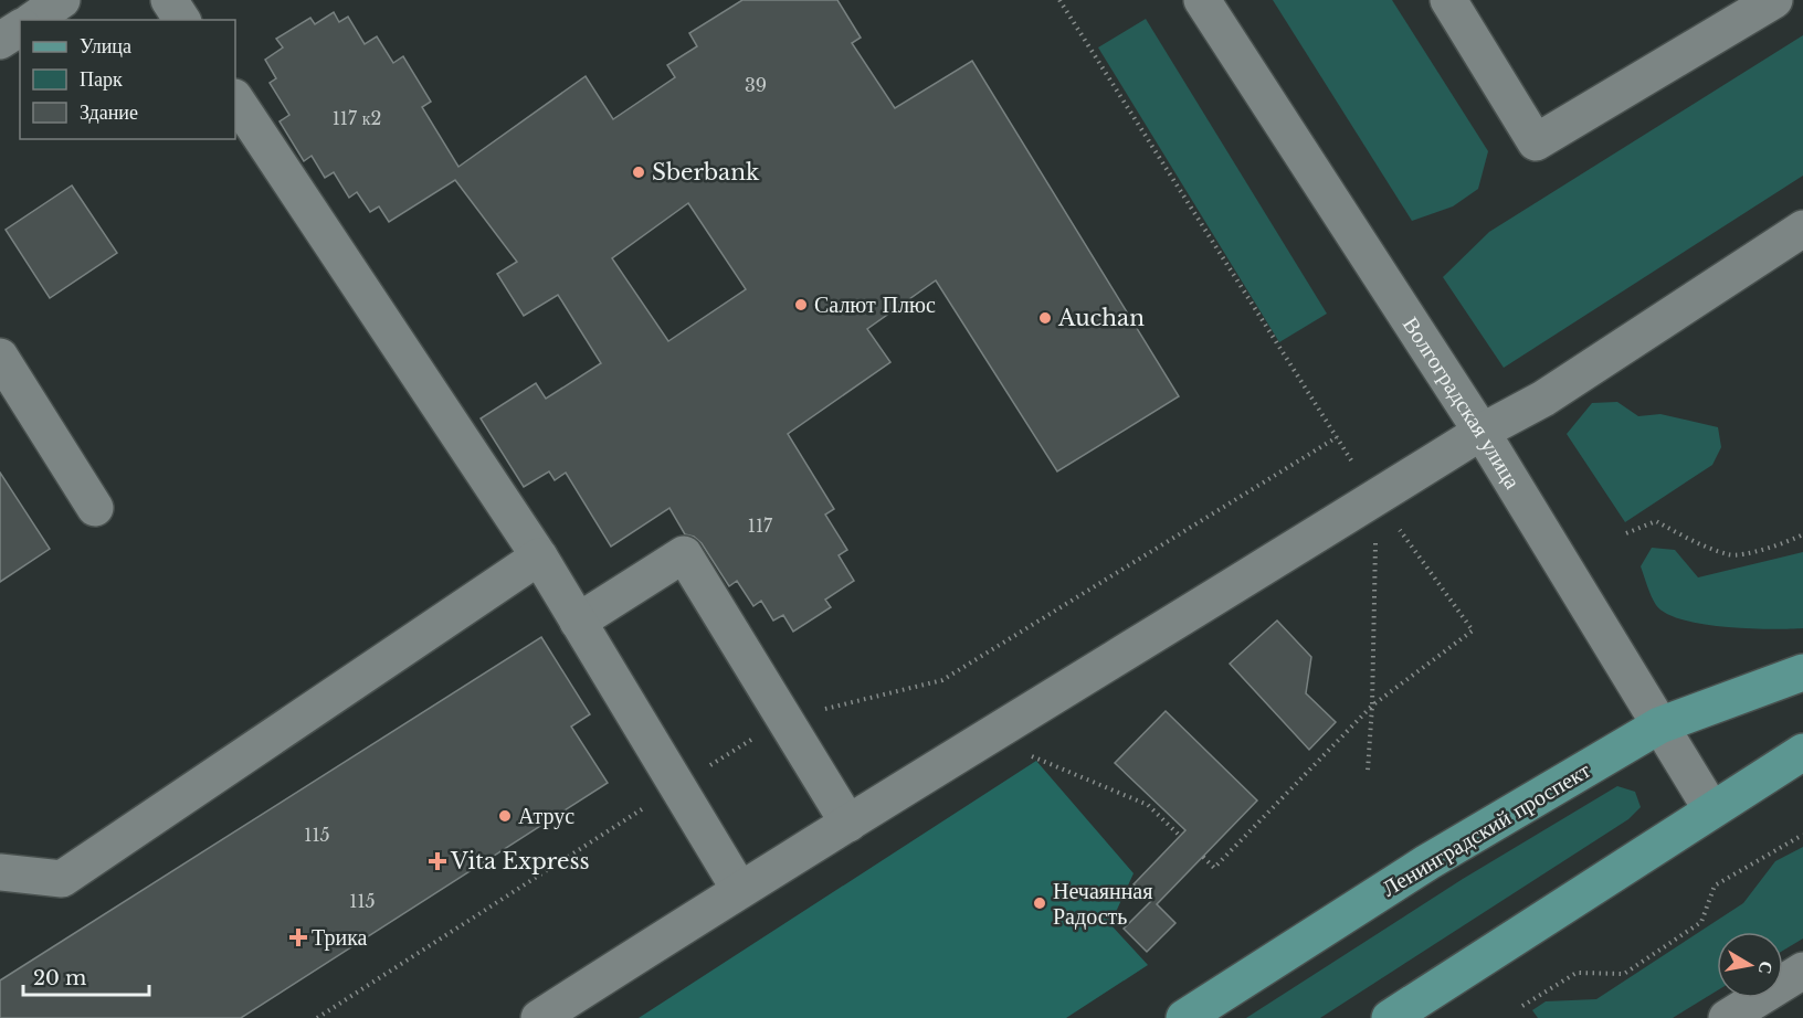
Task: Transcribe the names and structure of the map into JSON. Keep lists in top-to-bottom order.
{
  "streets": {
    "main road": ["Ленинградский проспект"],
    "street": ["Волгоградская улица"]
  },
  "crossings": [
    ["Волгоградская улица", "Ленинградский проспект"]
  ],
  "places": {
    "other": [
      "Sberbank",
      "Салют Плюс",
      "Auchan",
      "Атрус",
      "Нечаянная Радость"
    ],
    "health": ["Vita Express", "Трика"]
  },
  "house_numbers": [
    "39",
    "117 к2",
    "117",
    "115",
    "115"
  ],
  "legend": ["Улица", "Парк", "Здание"],
  "scale_bar": "20 m",
  "north": "right"
}
